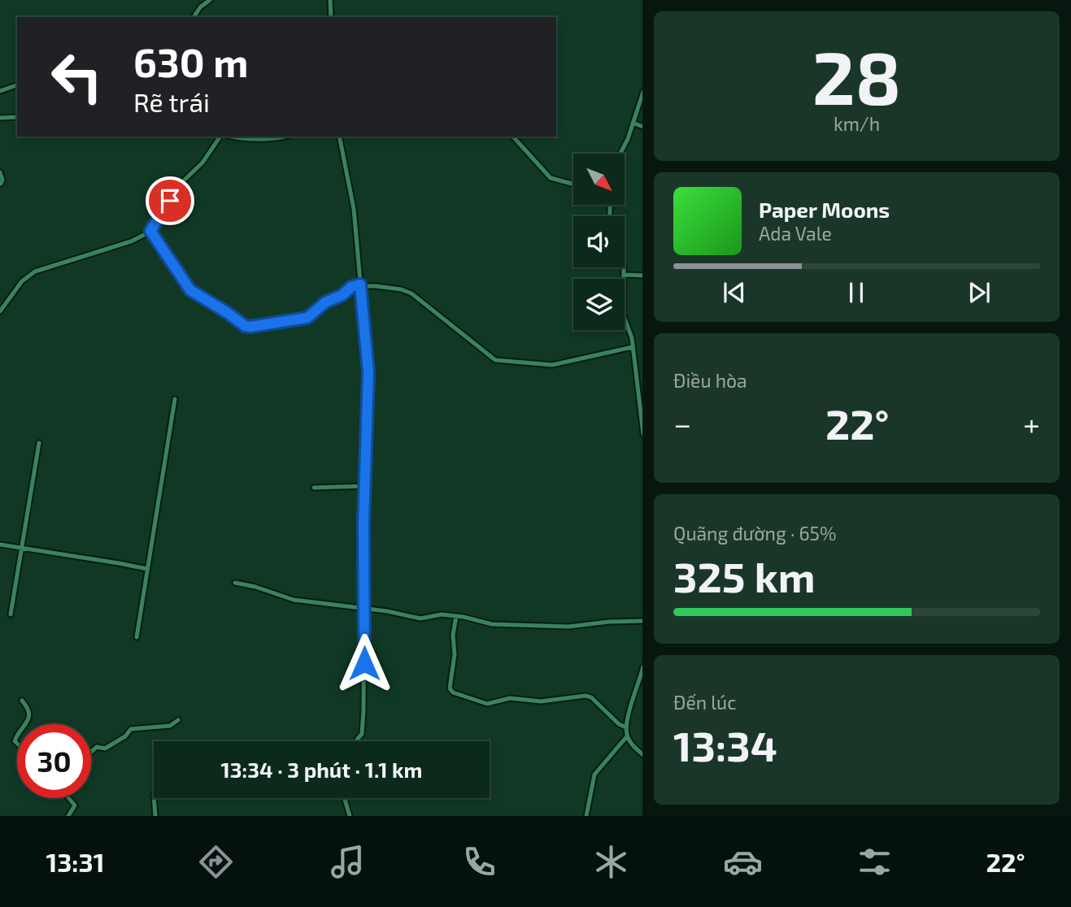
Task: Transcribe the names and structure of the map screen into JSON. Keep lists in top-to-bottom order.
{
  "north": "bottom right",
  "page": {
    "tile": [
      ["28", "km/h"],
      "Điều hòa",
      ["Quãng đường · 65%", "325 km"],
      ["Đến lúc", "13:34"]
    ],
    "turn": ["630 m", "Rẽ trái"],
    "song": ["Paper Moons", "Ada Vale"],
    "heat": ["−", "22°", "+"],
    "limit": "30",
    "trip": "13:34 · 3 phút · 1.1 km",
    "tabs": ["13:31", "22°"]
  }
}
